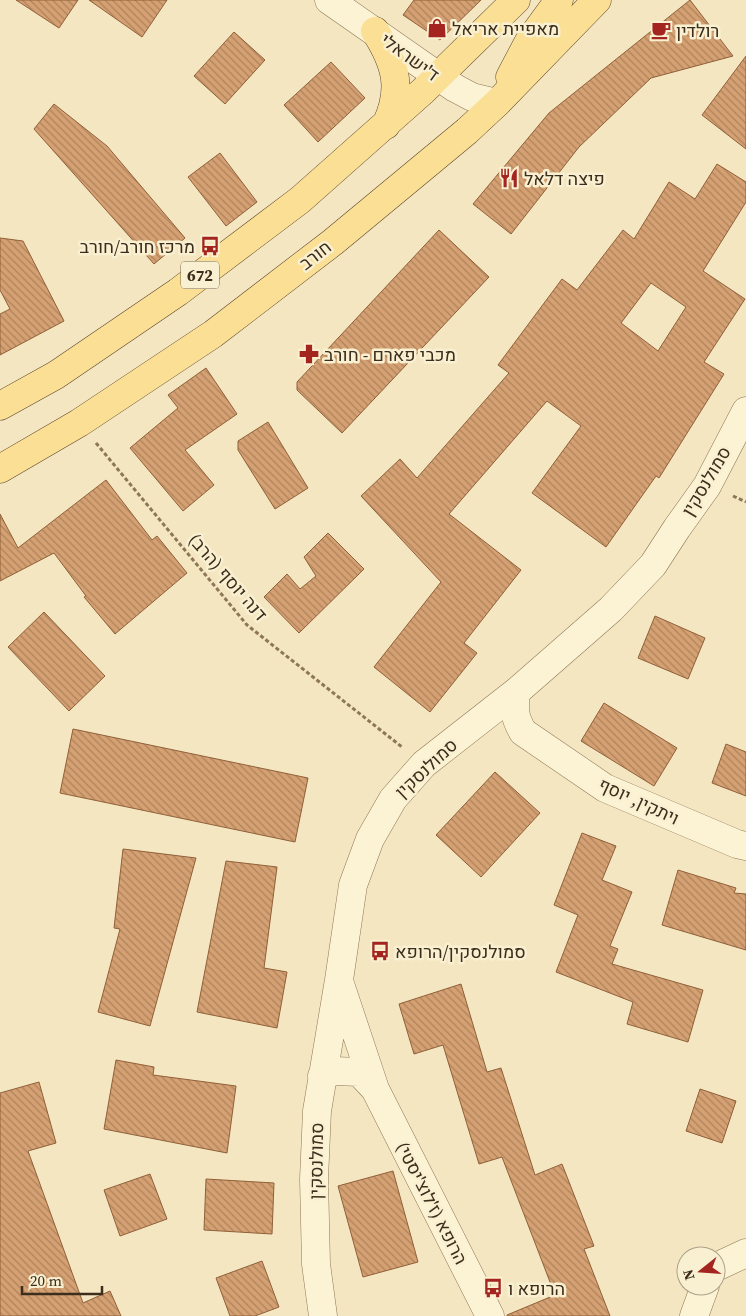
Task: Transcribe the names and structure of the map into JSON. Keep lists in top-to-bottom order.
{
  "streets": {
    "main road": ["חורב", "672"],
    "street": [
      "ד'ישראלי",
      "סמולנסקין",
      "ויתקין, יוסף",
      "הרופא (ז'לוצ'יסטי)"
    ],
    "path": ["דנה יוסף (הרב)"]
  },
  "crossings": [
    ["ד'ישראלי", "חורב"],
    ["ד'ישראלי", "672"],
    ["חורב", "דנה יוסף (הרב)"],
    ["סמולנסקין", "דנה יוסף (הרב)"],
    ["סמולנסקין", "ויתקין, יוסף"],
    ["סמולנסקין", "הרופא (ז'לוצ'יסטי)"]
  ],
  "places": {
    "shop": ["מאפיית אריאל"],
    "cafe": ["רולדין"],
    "restaurant": ["פיצה דלאל"],
    "bus stop": ["מרכז חורב/חורב", "סמולנסקין/הרופא", "הרופא ו"],
    "pharmacy": ["מכבי פארם - חורב"]
  },
  "scale_bar": "20 m",
  "north": "left"
}
